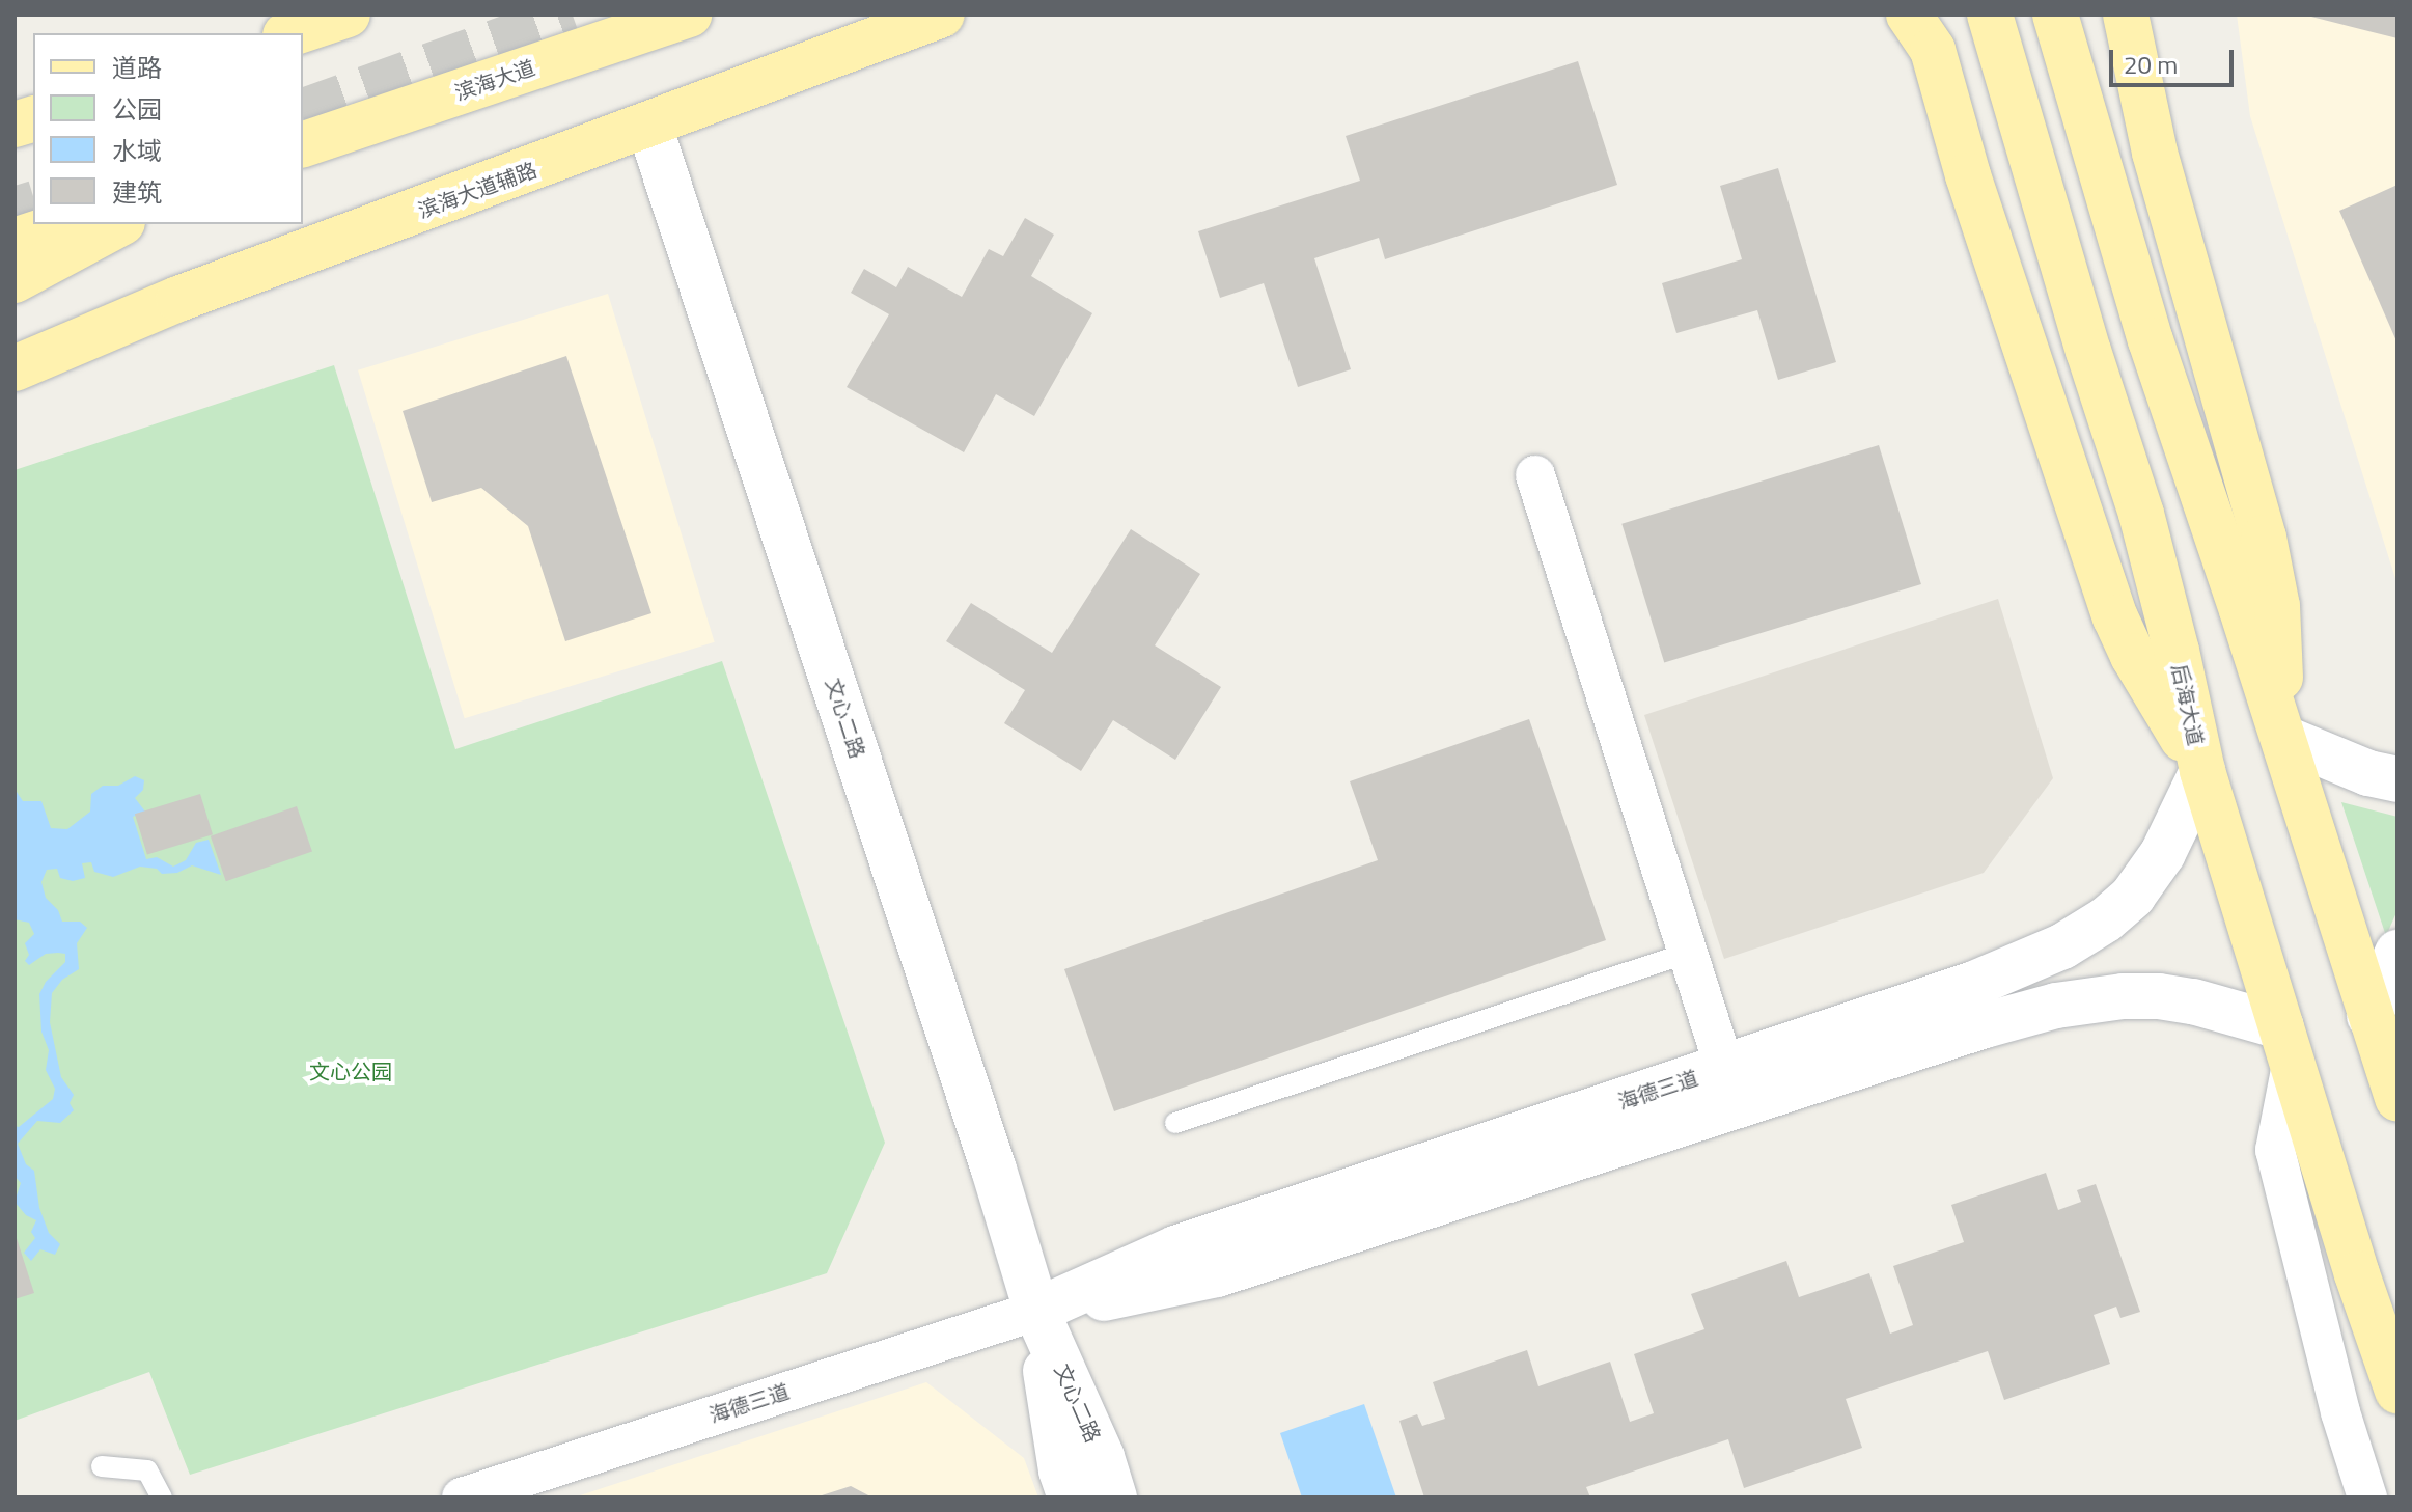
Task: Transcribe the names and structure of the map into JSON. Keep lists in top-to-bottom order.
{
  "streets": {
    "main road": ["滨海大道", "滨海大道辅路", "后海大道"],
    "street": ["文心二路", "海德三道"]
  },
  "crossings": [
    ["滨海大道辅路", "文心二路"],
    ["后海大道", "海德三道"],
    ["文心二路", "海德三道"]
  ],
  "parks": ["文心公园"],
  "legend": [
    "道路",
    "公园",
    "水域",
    "建筑"
  ],
  "scale_bar": "20 m"
}
